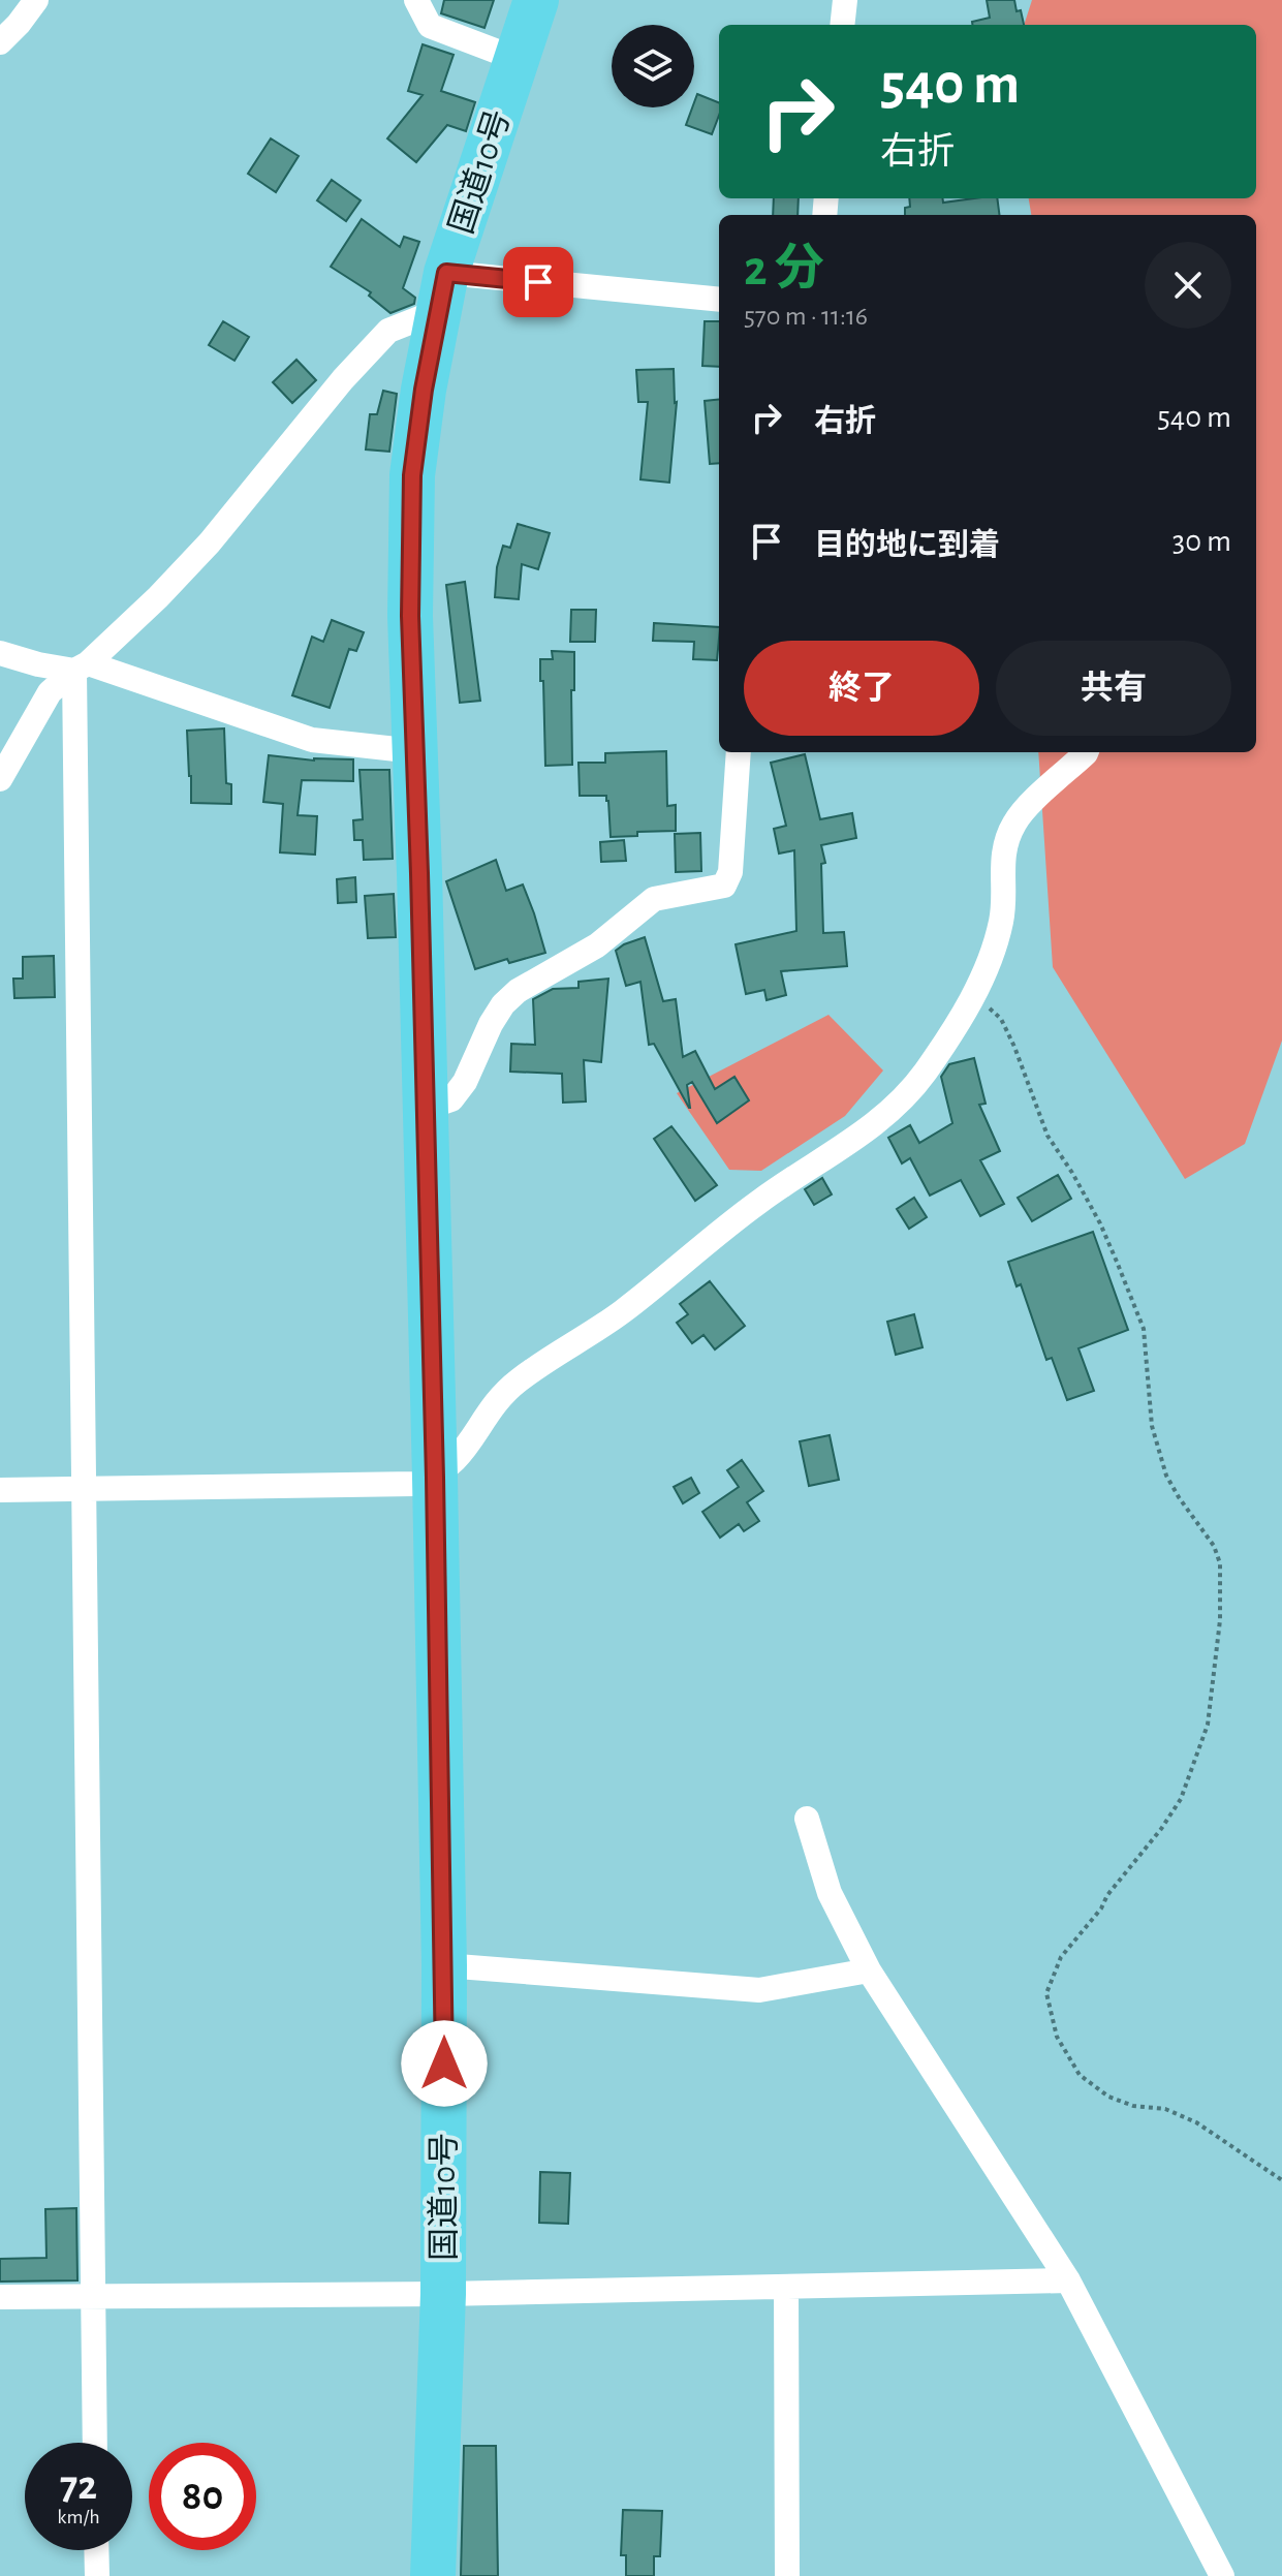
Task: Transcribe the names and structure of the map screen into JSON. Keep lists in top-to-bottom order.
{
  "streets": {
    "highway": ["国道10号"]
  },
  "page": {
    "turn": ["540 m", "右折"],
    "heading": ["2 分", "570 m · 11:16"],
    "list": [
      {
        "name": "右折",
        "value": "540 m"
      },
      {
        "name": "目的地に到着",
        "value": "30 m"
      }
    ],
    "buttons": ["終了", "共有"],
    "speed": "72 km/h",
    "limit": "80"
  }
}
